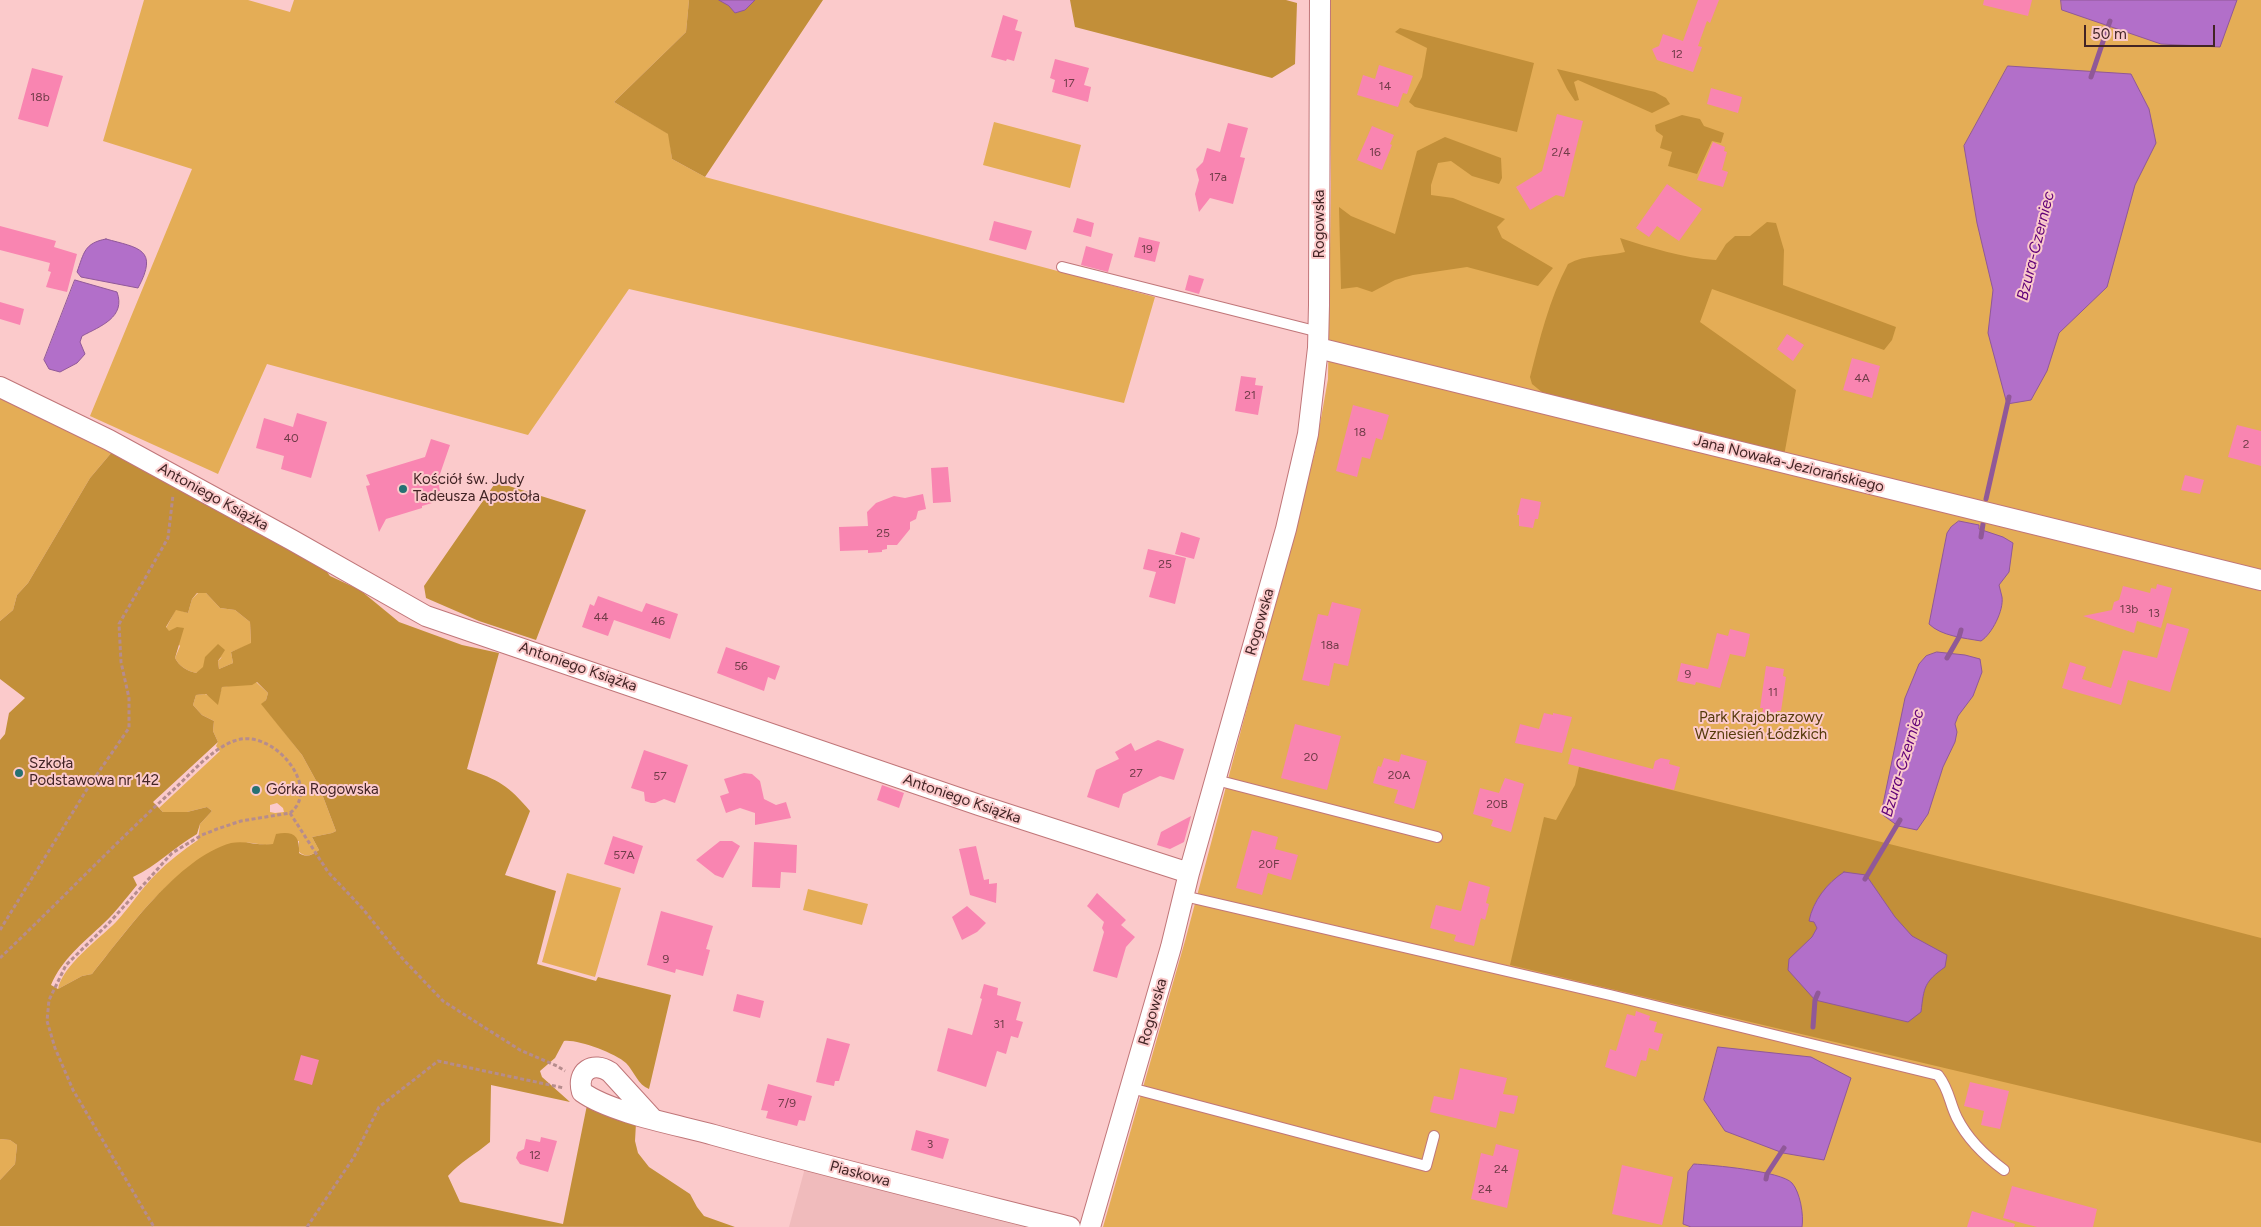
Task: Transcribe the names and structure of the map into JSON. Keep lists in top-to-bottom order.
{
  "streets": {
    "street": [
      "Rogowska",
      "Jana Nowaka-Jeziorańskiego",
      "Antoniego Książka",
      "Piaskowa"
    ]
  },
  "crossings": [
    ["Rogowska", "Jana Nowaka-Jeziorańskiego"],
    ["Rogowska", "Antoniego Książka"]
  ],
  "water": ["Bzura-Czerniec"],
  "parks": ["Park Krajobrazowy Wzniesień Łódzkich"],
  "places": ["Kościół św. Judy Tadeusza Apostoła", "Szkoła Podstawowa nr 142", "Górka Rogowska"],
  "house_numbers": [
    "12",
    "17",
    "14",
    "18b",
    "16",
    "2/4",
    "17a",
    "19",
    "4A",
    "21",
    "18",
    "40",
    "2",
    "25",
    "25",
    "13b",
    "13",
    "44",
    "46",
    "18a",
    "56",
    "9",
    "11",
    "20",
    "27",
    "20A",
    "57",
    "20B",
    "57A",
    "20F",
    "9",
    "31",
    "7/9",
    "3",
    "12",
    "24",
    "24"
  ],
  "scale_bar": "50 m"
}
